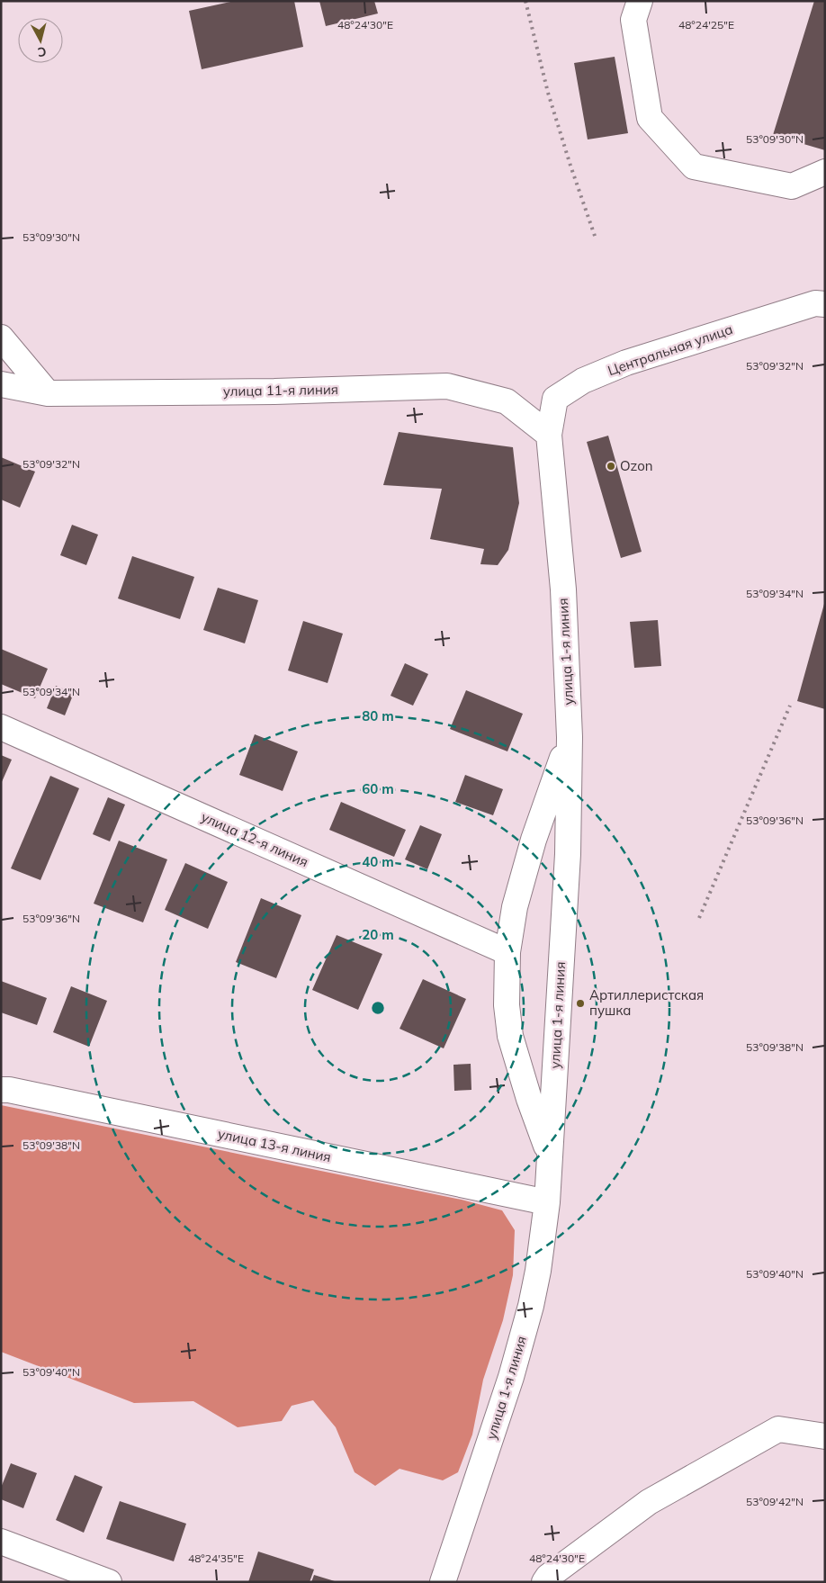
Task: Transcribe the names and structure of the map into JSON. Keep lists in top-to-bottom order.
{
  "streets": {
    "street": [
      "Центральная улица",
      "улица 11-я линия",
      "улица 1-я линия",
      "улица 12-я линия",
      "улица 13-я линия"
    ]
  },
  "crossings": [
    ["Центральная улица", "улица 11-я линия"],
    ["Центральная улица", "улица 1-я линия"],
    ["улица 11-я линия", "улица 1-я линия"],
    ["улица 1-я линия", "улица 13-я линия"]
  ],
  "places": ["Ozon", "Артиллеристская пушка"],
  "north": "bottom",
  "coordinates": [
    "48°24'30\"E",
    "48°24'25\"E",
    "53°09'30\"N",
    "53°09'32\"N",
    "53°09'34\"N",
    "53°09'36\"N",
    "53°09'38\"N",
    "53°09'40\"N",
    "53°09'42\"N",
    "48°24'35\"E"
  ],
  "rings": [
    "80 m",
    "60 m",
    "40 m",
    "20 m"
  ]
}
